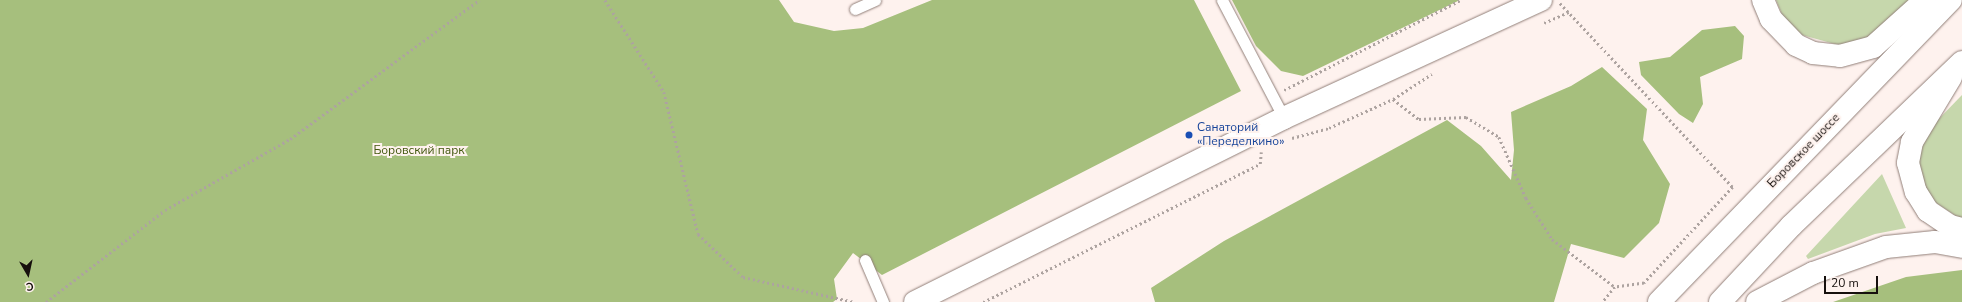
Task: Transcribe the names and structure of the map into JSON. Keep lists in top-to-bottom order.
{
  "streets": {
    "street": ["Боровское шоссе"]
  },
  "parks": ["Боровский парк"],
  "places": ["Санаторий «Переделкино»"],
  "scale_bar": "20 m",
  "north": "bottom"
}
